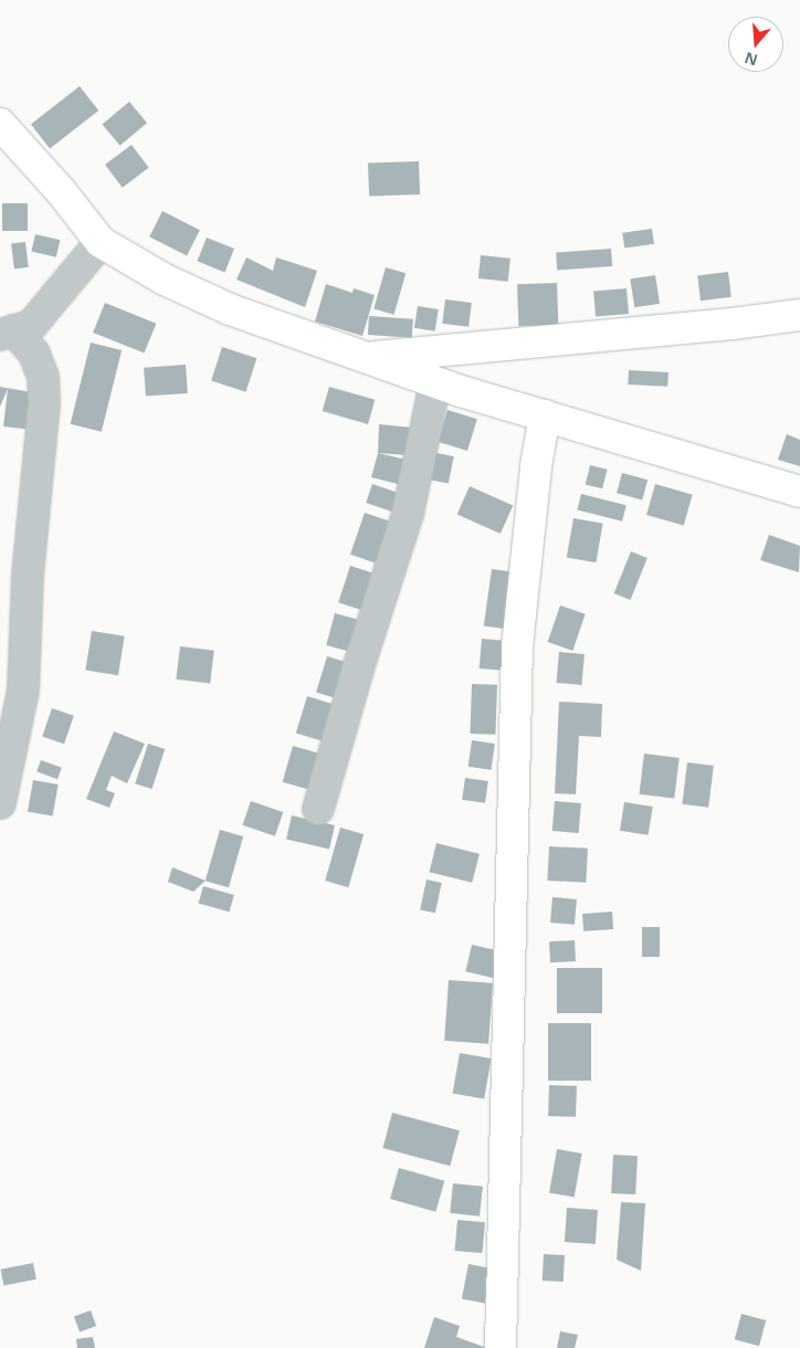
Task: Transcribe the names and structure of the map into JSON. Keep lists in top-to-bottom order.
{
  "north": "bottom"
}
